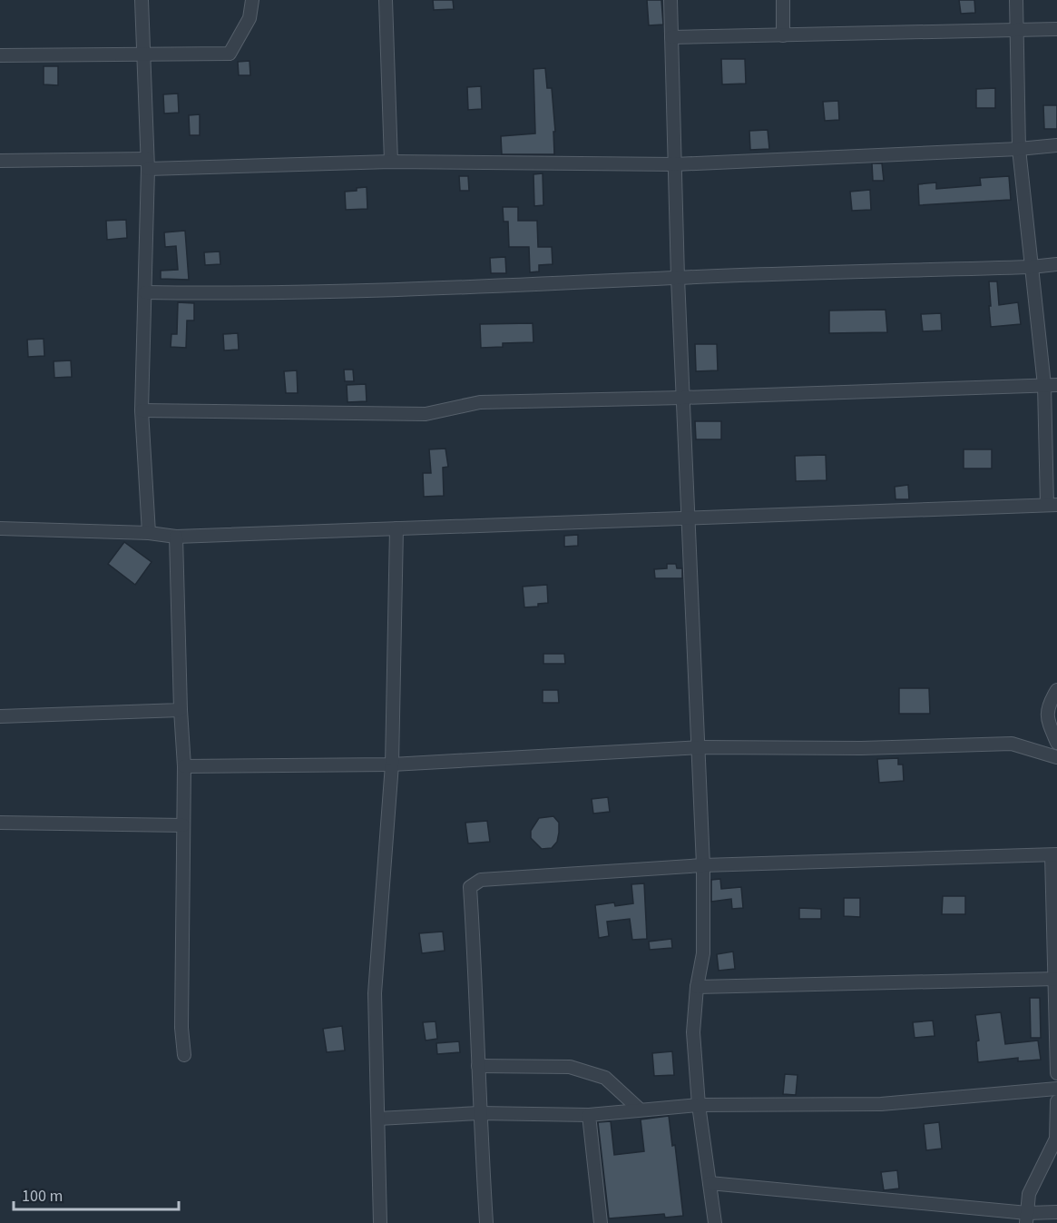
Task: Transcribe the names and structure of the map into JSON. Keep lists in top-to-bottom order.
{
  "scale_bar": "100 m"
}
